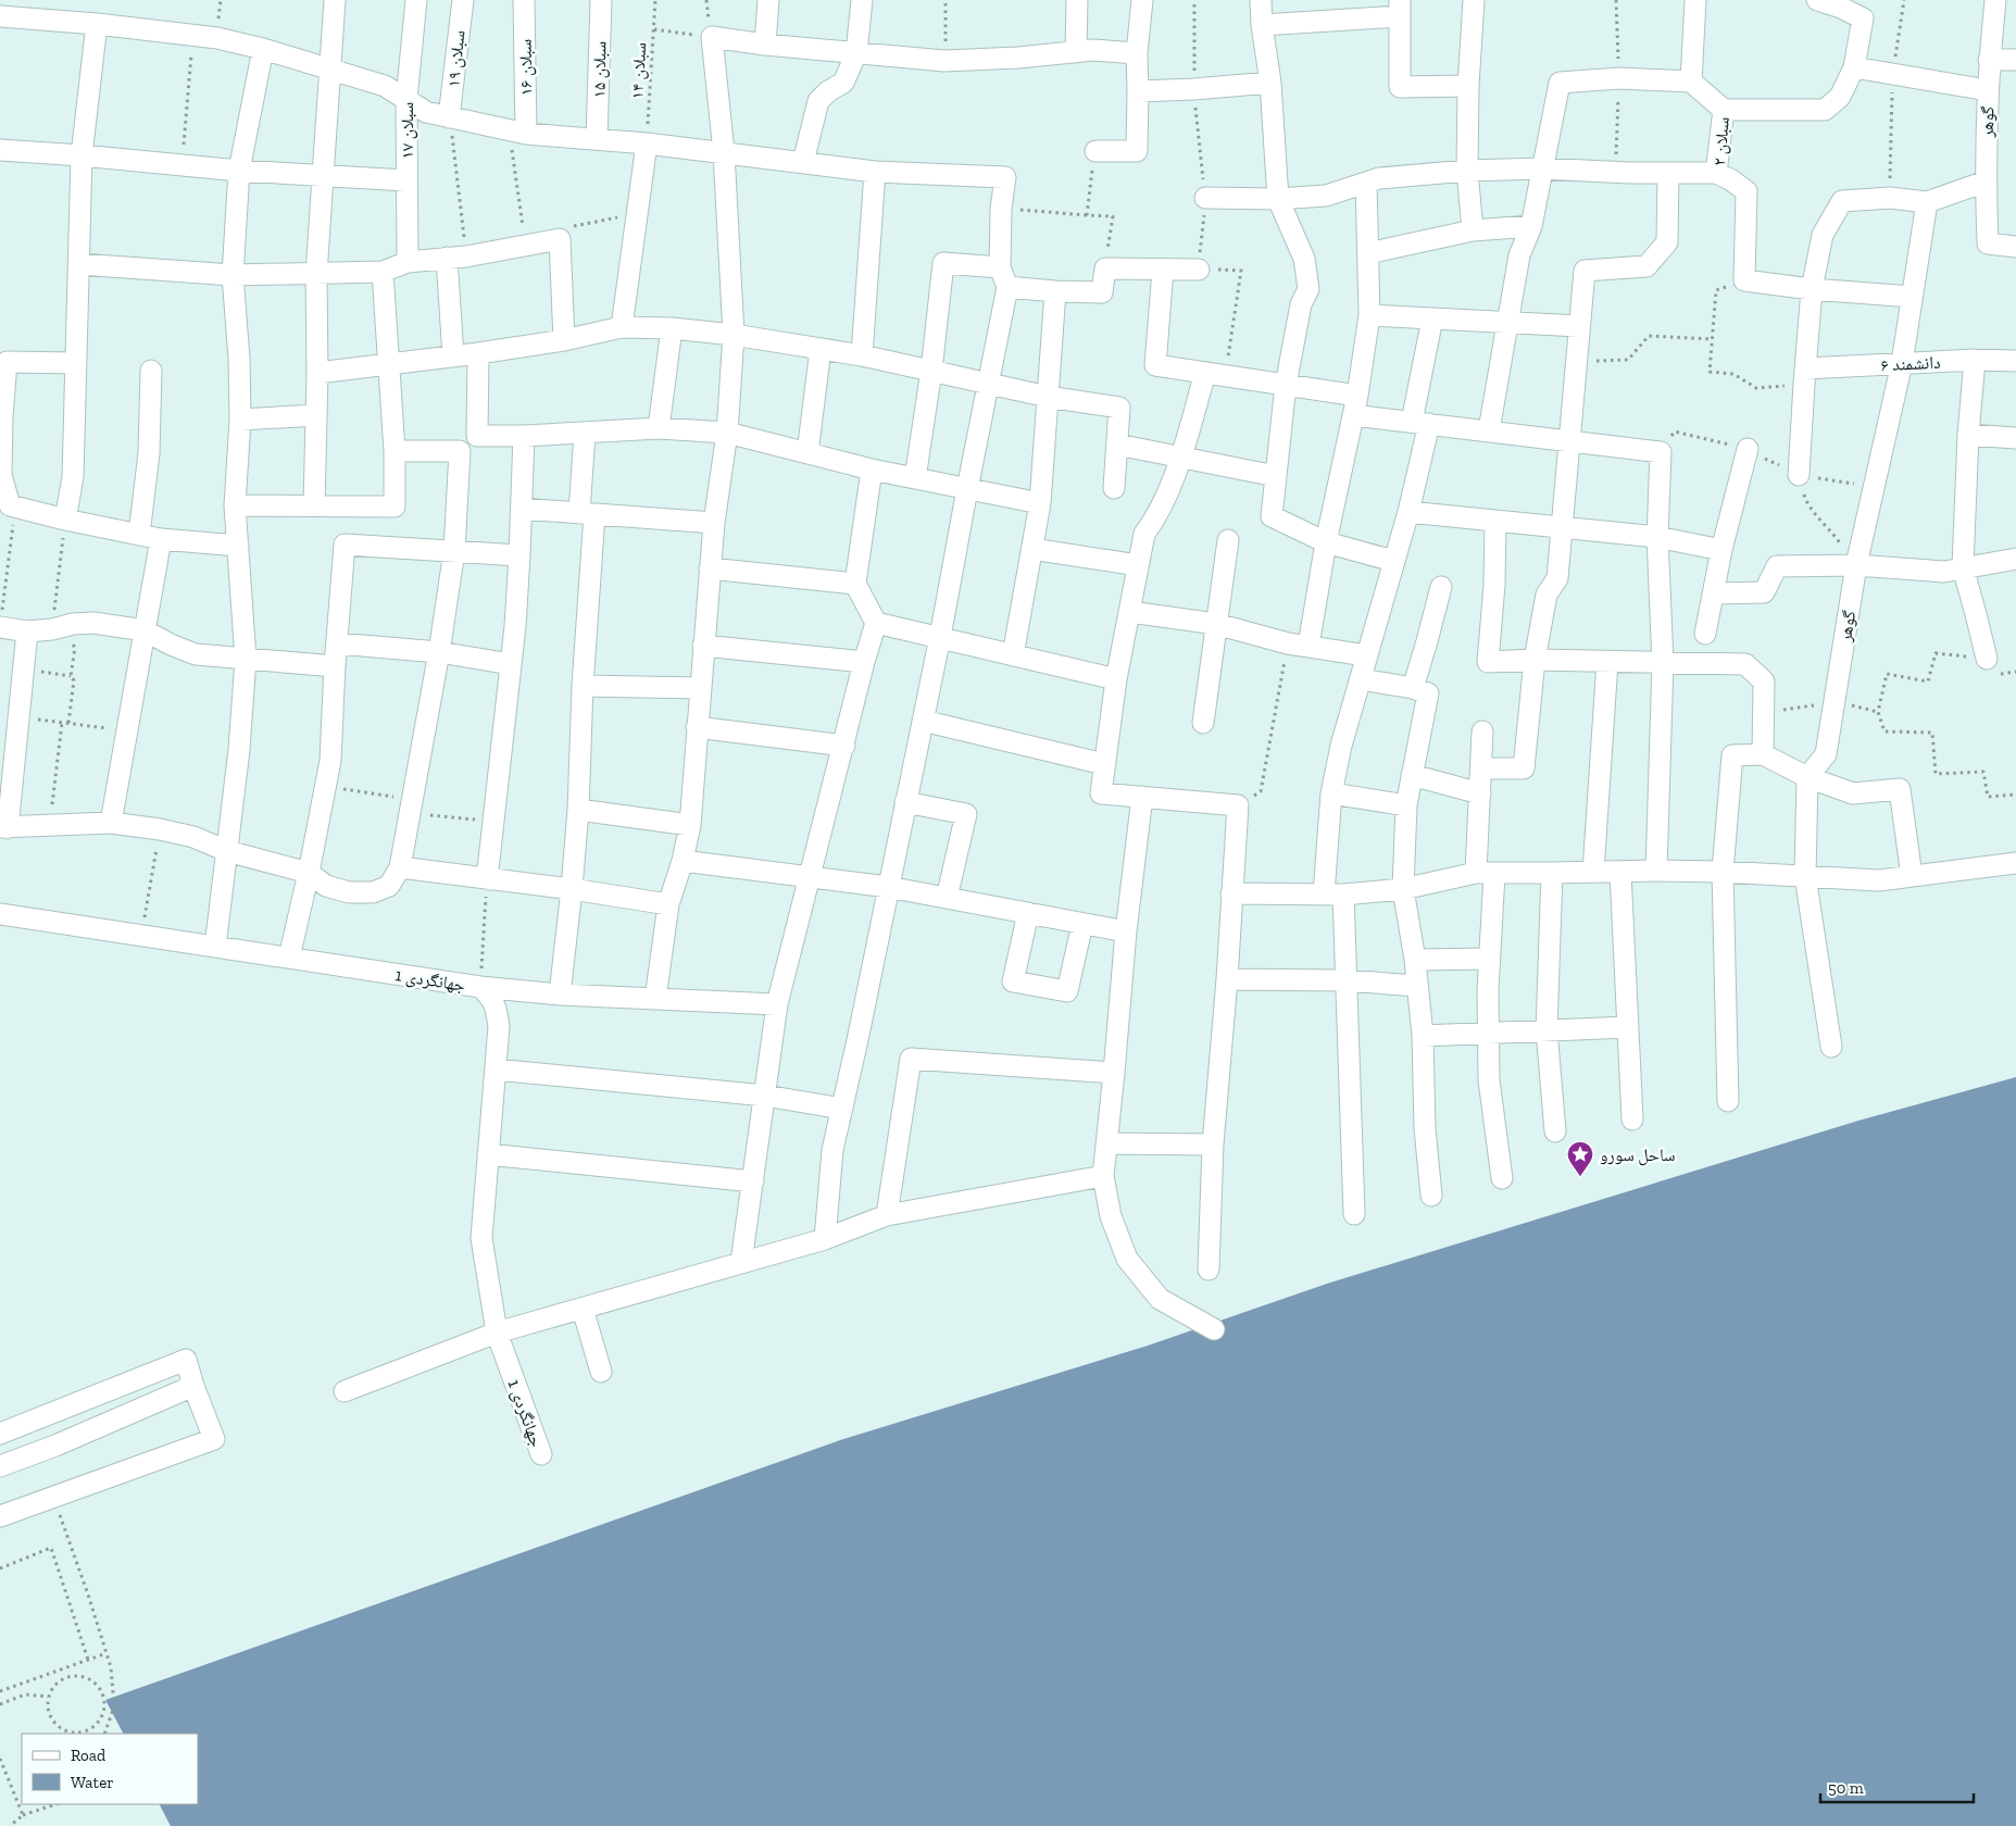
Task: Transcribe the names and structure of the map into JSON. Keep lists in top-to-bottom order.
{
  "streets": {
    "street": [
      "سبلان ۱۹",
      "سبلان ۱۶",
      "سبلان ۱۵",
      "گوهر",
      "سبلان ۱۷",
      "سبلان ۲",
      "دانشمند ۶",
      "جهانگردی 1"
    ],
    "path": ["سبلان ۱۴"]
  },
  "crossings": [
    ["گوهر", "دانشمند ۶"]
  ],
  "places": {
    "place": ["ساحل سورو"]
  },
  "legend": ["Road", "Water"],
  "scale_bar": "50 m"
}
